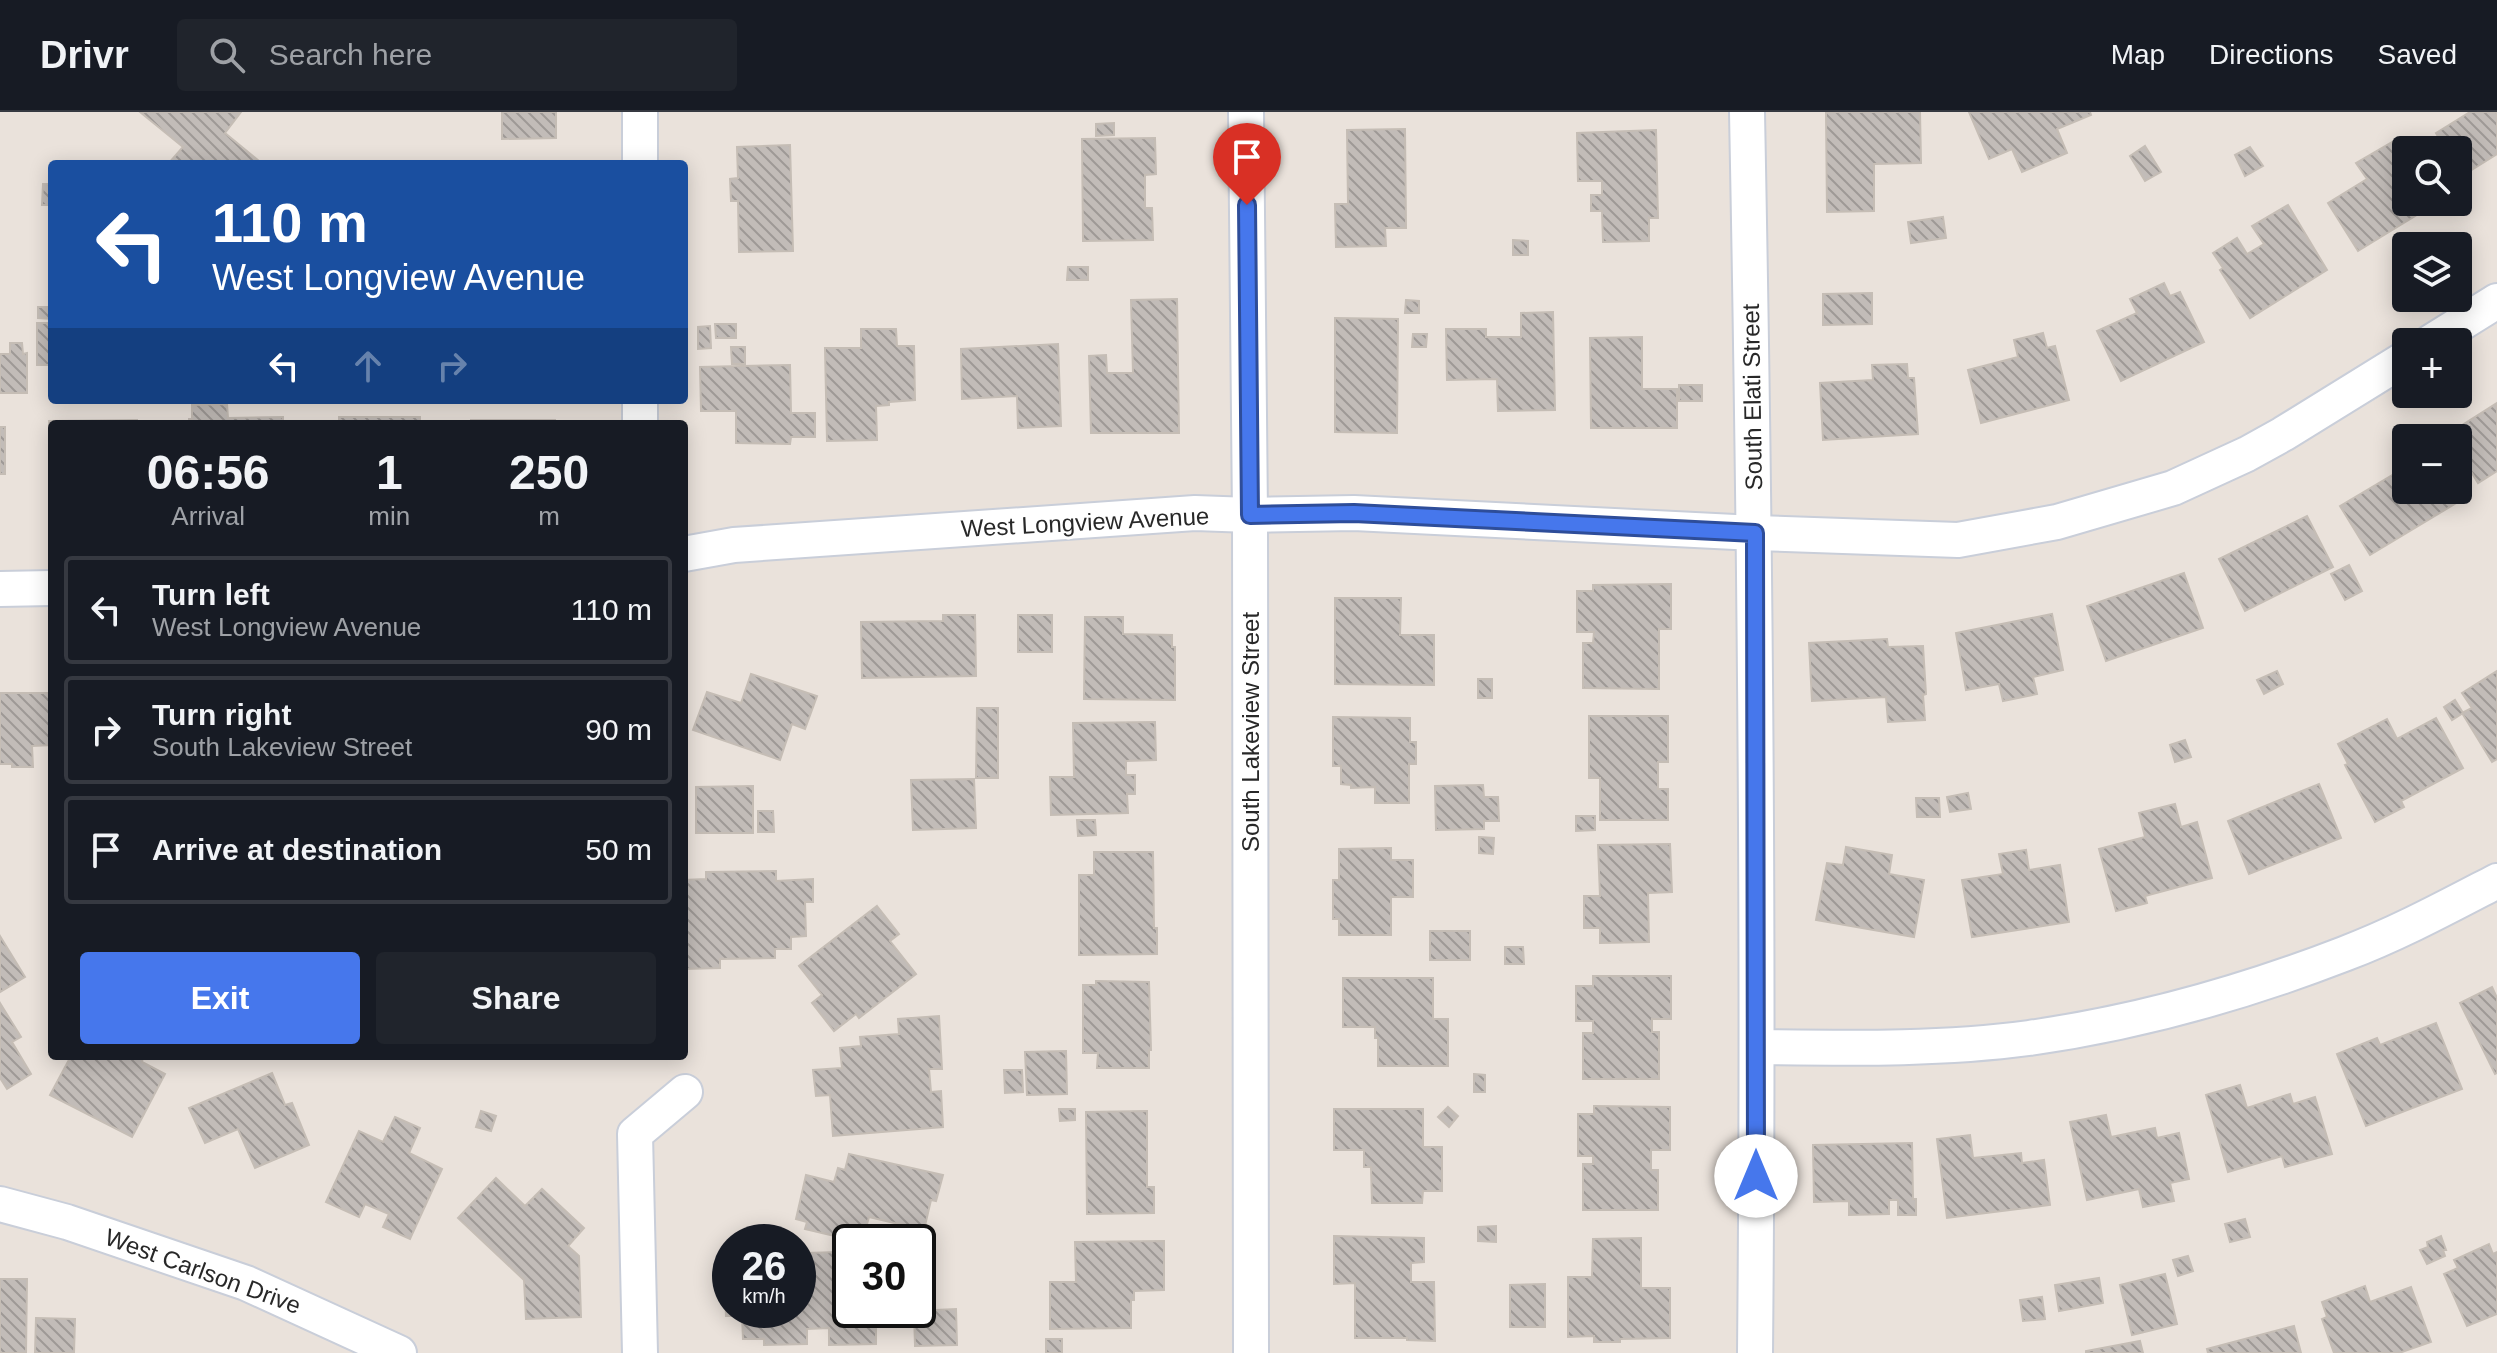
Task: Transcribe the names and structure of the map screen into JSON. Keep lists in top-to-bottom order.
{
  "streets": {
    "street": [
      "South Elati Street",
      "West Longview Avenue",
      "South Lakeview Street",
      "West Carlson Drive"
    ]
  },
  "crossings": [
    ["South Elati Street", "West Longview Avenue"],
    ["West Longview Avenue", "South Lakeview Street"]
  ],
  "page": {
    "header": "Drivr",
    "search": "Search here",
    "nav": ["Map", "Directions", "Saved"],
    "map_buttons": ["+", "−"],
    "turn": ["110 m", "West Longview Avenue"],
    "eta": [
      "06:56",
      "Arrival",
      "1",
      "min",
      "250",
      "m"
    ],
    "list": [
      {
        "name": "Turn left",
        "note": "West Longview Avenue",
        "value": "110 m"
      },
      {
        "name": "Turn right",
        "note": "South Lakeview Street",
        "value": "90 m"
      },
      {
        "name": "Arrive at destination",
        "value": "50 m"
      }
    ],
    "buttons": ["Exit", "Share"],
    "speed": "26 km/h",
    "limit": "30"
  }
}
